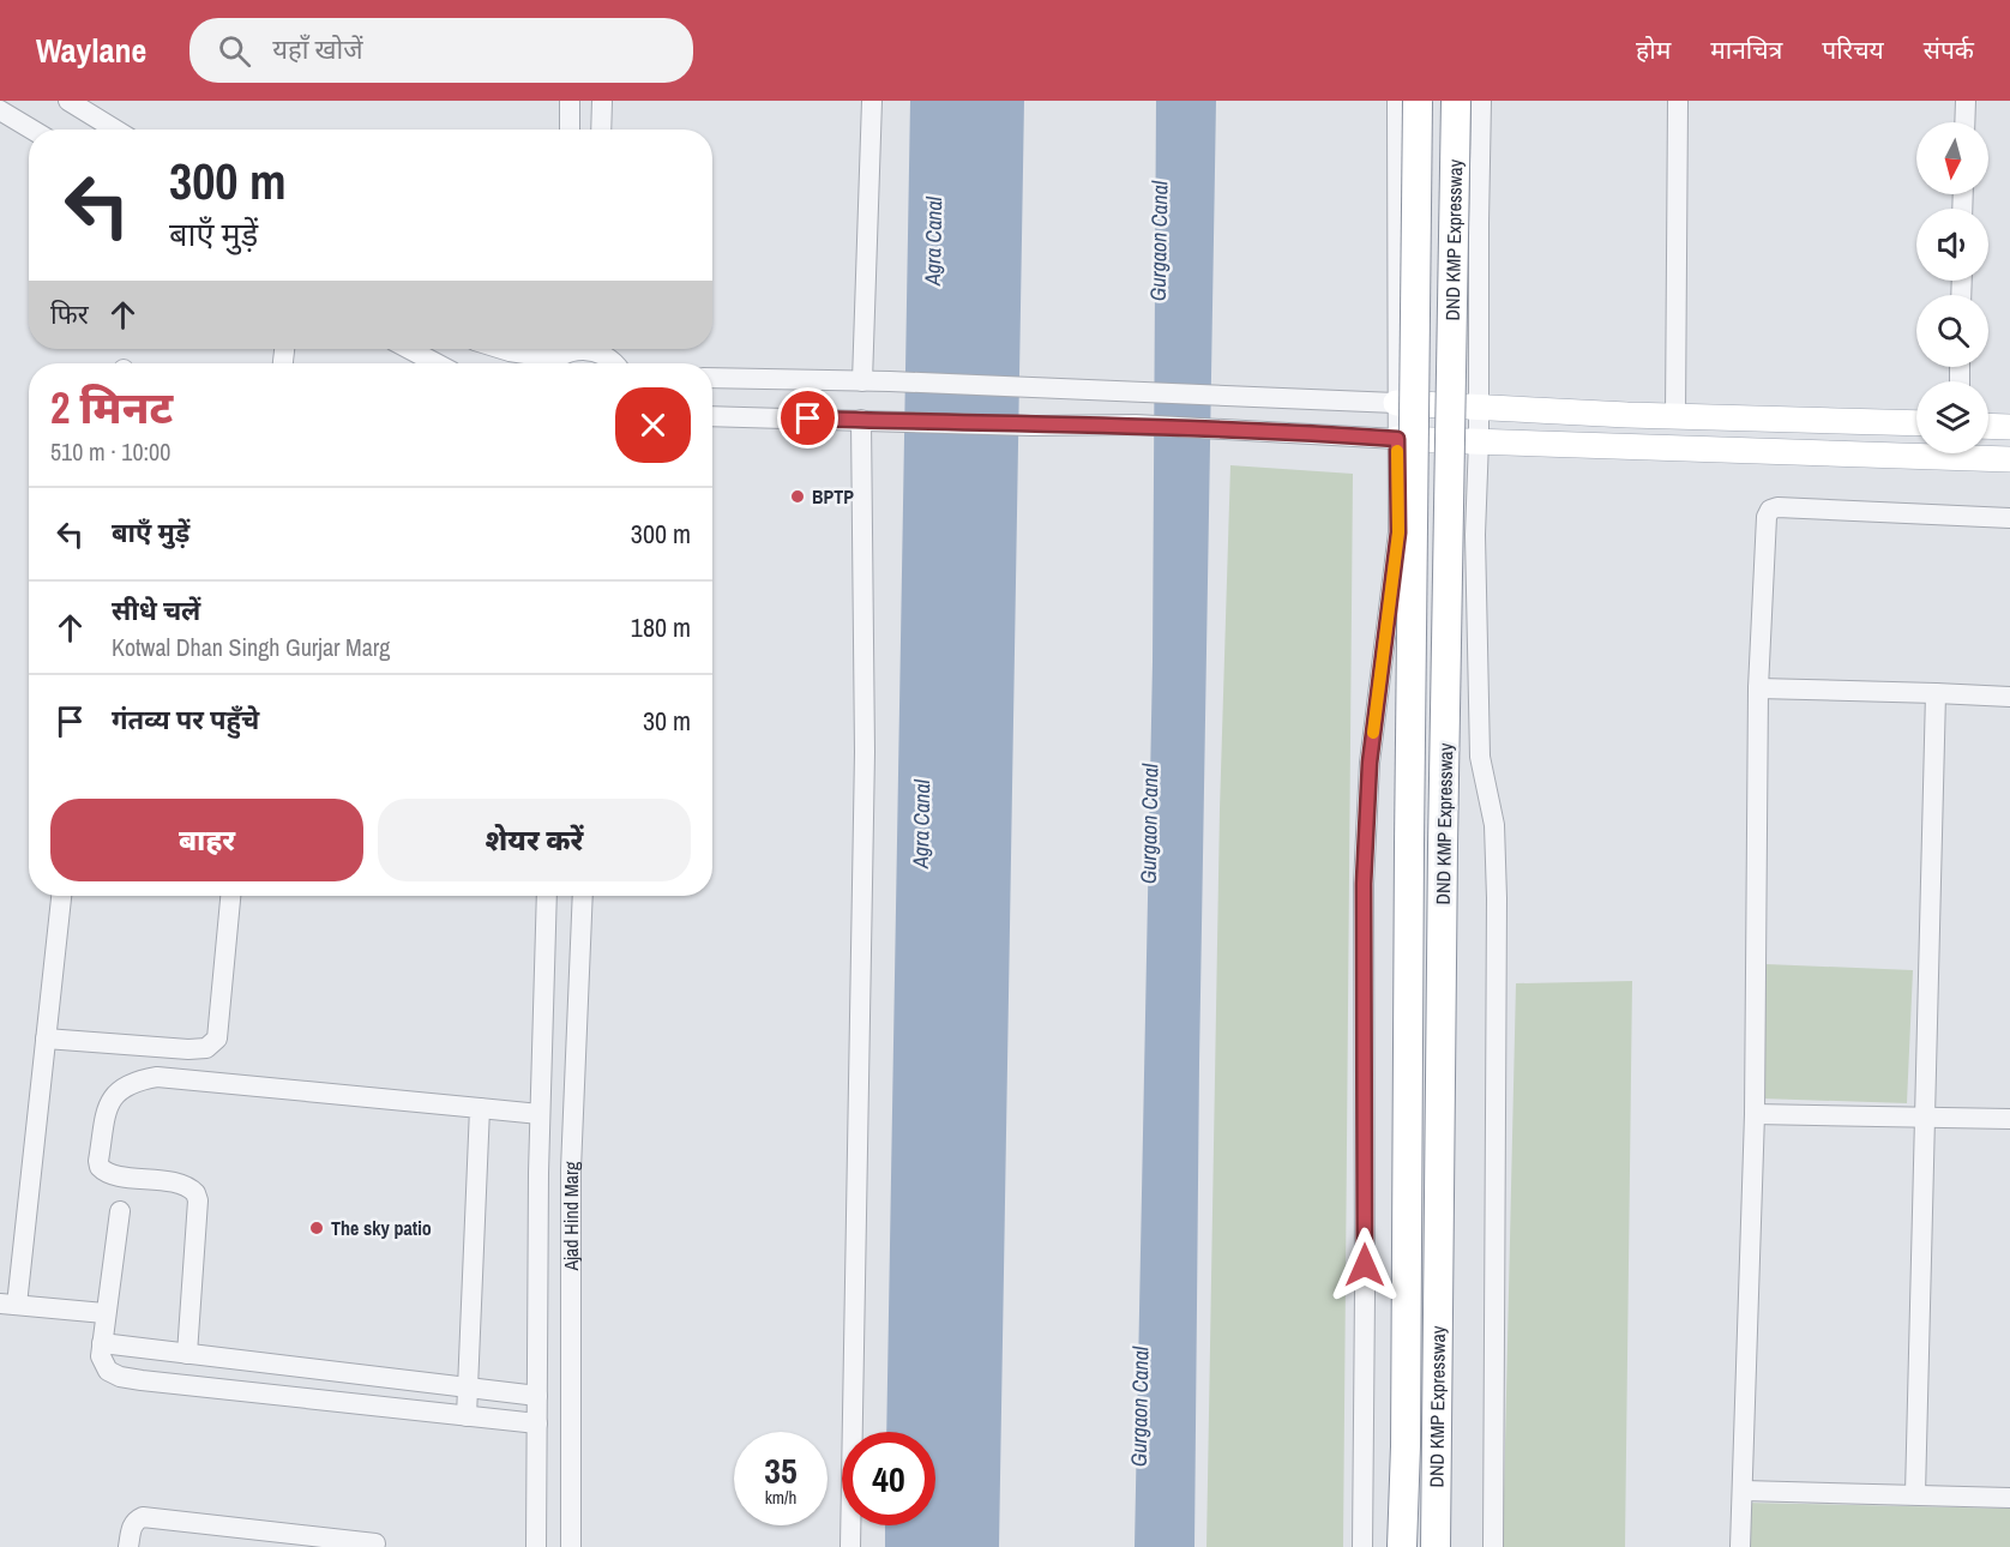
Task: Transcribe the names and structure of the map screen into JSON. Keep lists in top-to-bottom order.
{
  "streets": {
    "highway": ["DND KMP Expressway"],
    "street": ["Ajad Hind Marg"]
  },
  "water": ["Agra Canal", "Gurgaon Canal"],
  "places": ["BPTP", "The sky patio"],
  "north": "bottom",
  "page": {
    "header": "Waylane",
    "search": "यहाँ खोजें",
    "nav": [
      "होम",
      "मानचित्र",
      "परिचय",
      "संपर्क"
    ],
    "turn": ["300 m", "बाएँ मुड़ें"],
    "then": "फिर",
    "heading": ["2 मिनट", "510 m · 10:00"],
    "list": [
      {
        "name": "बाएँ मुड़ें",
        "value": "300 m"
      },
      {
        "name": "सीधे चलें",
        "note": "Kotwal Dhan Singh Gurjar Marg",
        "value": "180 m"
      },
      {
        "name": "गंतव्य पर पहुँचे",
        "value": "30 m"
      }
    ],
    "buttons": ["बाहर", "शेयर करें"],
    "speed": "35 km/h",
    "limit": "40"
  }
}
